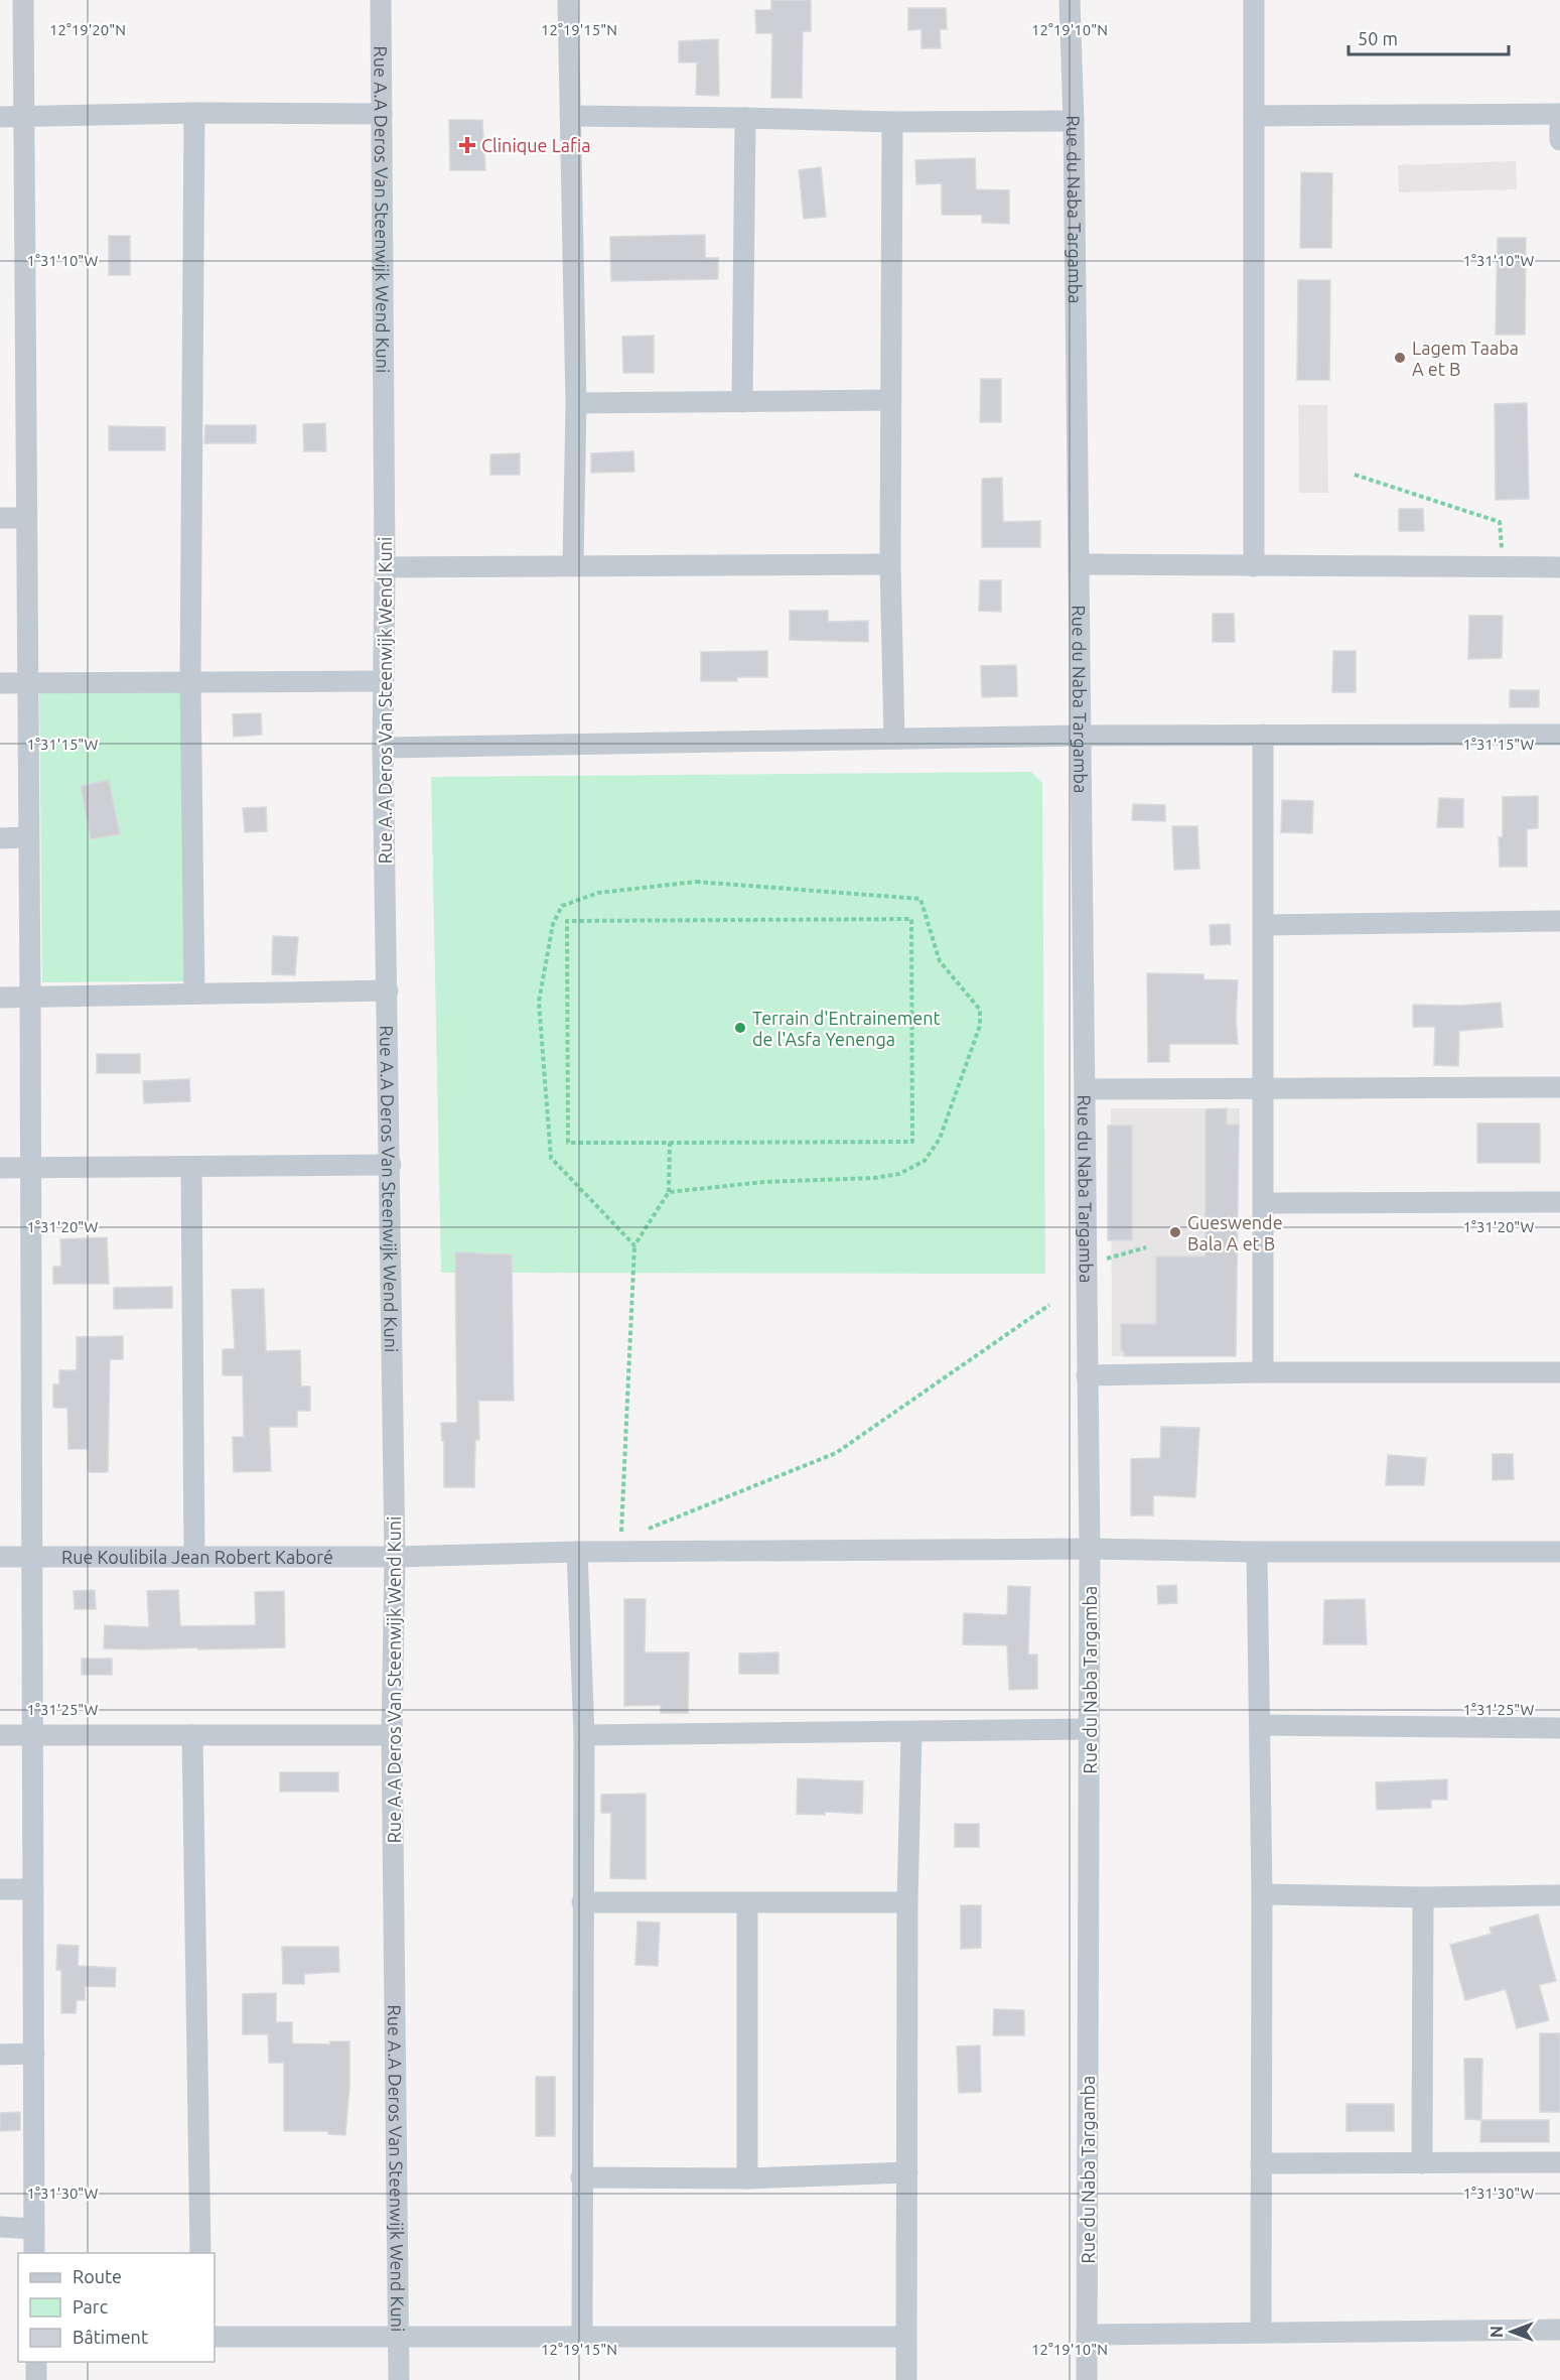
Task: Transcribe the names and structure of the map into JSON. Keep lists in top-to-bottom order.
{
  "streets": {
    "street": ["Rue A.A Deros Van Steenwijk Wend Kuni", "Rue du Naba Targamba", "Rue Koulibila Jean Robert Kaboré"]
  },
  "crossings": [
    ["Rue A.A Deros Van Steenwijk Wend Kuni", "Rue Koulibila Jean Robert Kaboré"],
    ["Rue du Naba Targamba", "Rue Koulibila Jean Robert Kaboré"]
  ],
  "places": {
    "health": ["Clinique Lafia"],
    "other": ["Lagem Taaba A et B", "Terrain d'Entrainement de l'Asfa Yenenga", "Gueswende Bala A et B"]
  },
  "legend": ["Route", "Parc", "Bâtiment"],
  "scale_bar": "50 m",
  "north": "left",
  "coordinates": [
    "12°19'20\"N",
    "12°19'15\"N",
    "12°19'10\"N",
    "1°31'10\"W",
    "1°31'15\"W",
    "1°31'20\"W",
    "1°31'25\"W",
    "1°31'30\"W"
  ]
}
